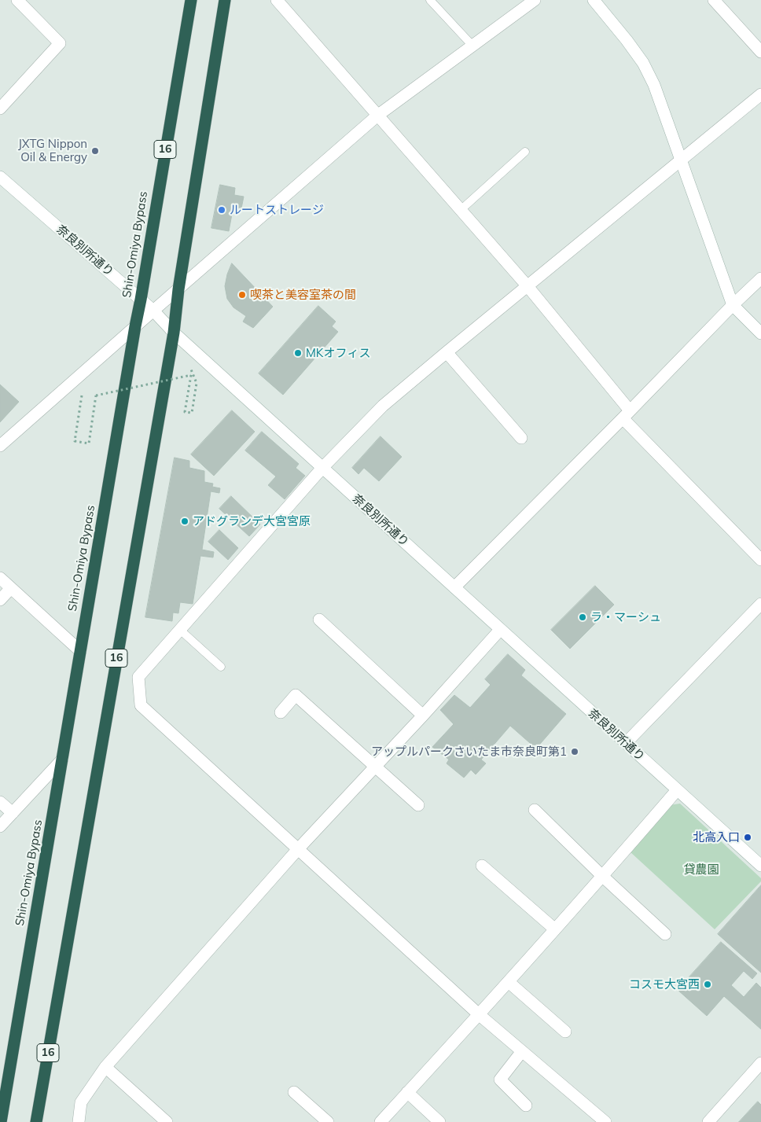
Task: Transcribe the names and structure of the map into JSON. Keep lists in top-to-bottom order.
{
  "streets": {
    "highway": ["16", "Shin-Omiya Bypass"],
    "street": ["奈良別所通り"]
  },
  "crossings": [
    ["16", "奈良別所通り"],
    ["Shin-Omiya Bypass", "奈良別所通り"]
  ],
  "parks": ["貸農園"],
  "places": [
    "JXTG Nippon Oil & Energy",
    "ルートストレージ",
    "喫茶と美容室茶の間",
    "MKオフィス",
    "アドグランデ大宮宮原",
    "ラ・マーシュ",
    "アップルパークさいたま市奈良町第1",
    "北高入口",
    "コスモ大宮西"
  ]
}
